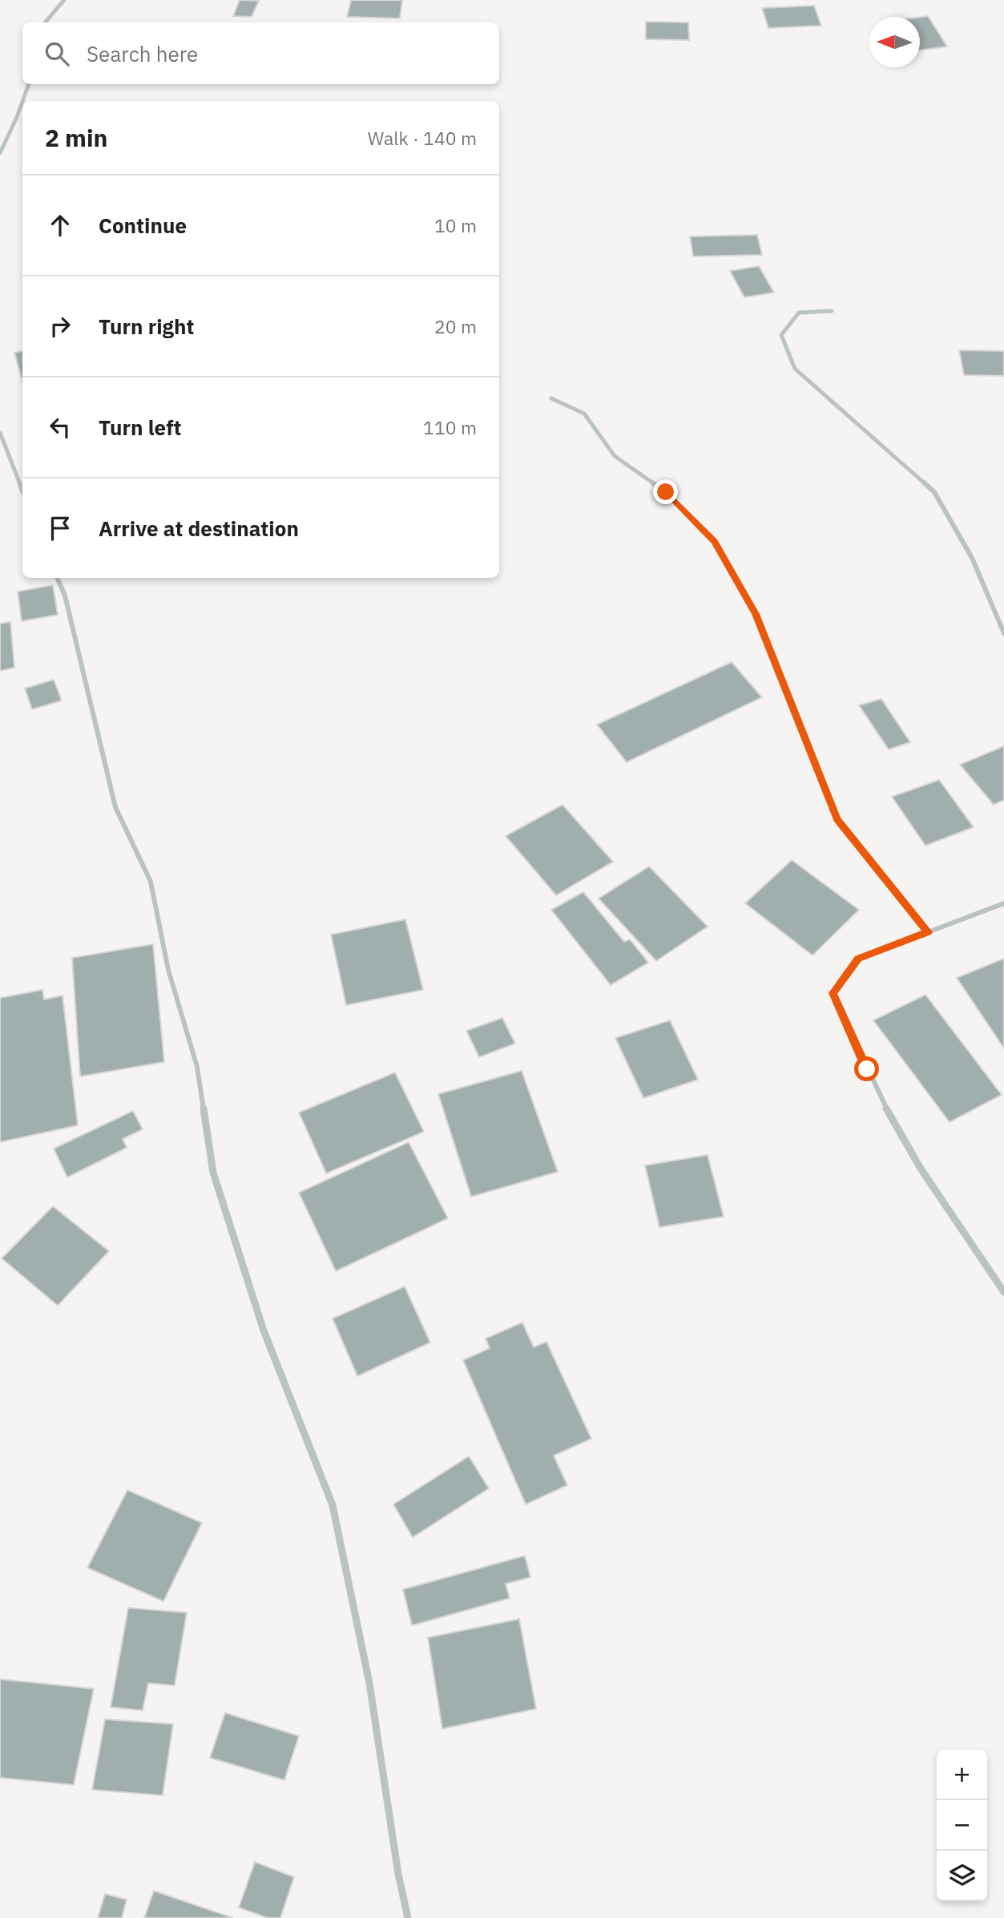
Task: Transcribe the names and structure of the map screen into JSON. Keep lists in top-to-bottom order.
{
  "north": "left",
  "page": {
    "search": "Search here",
    "heading": ["2 min", "Walk · 140 m"],
    "list": [
      ["Continue", "10 m"],
      ["Turn right", "20 m"],
      ["Turn left", "110 m"],
      "Arrive at destination"
    ],
    "map_buttons": ["+", "−"]
  }
}
